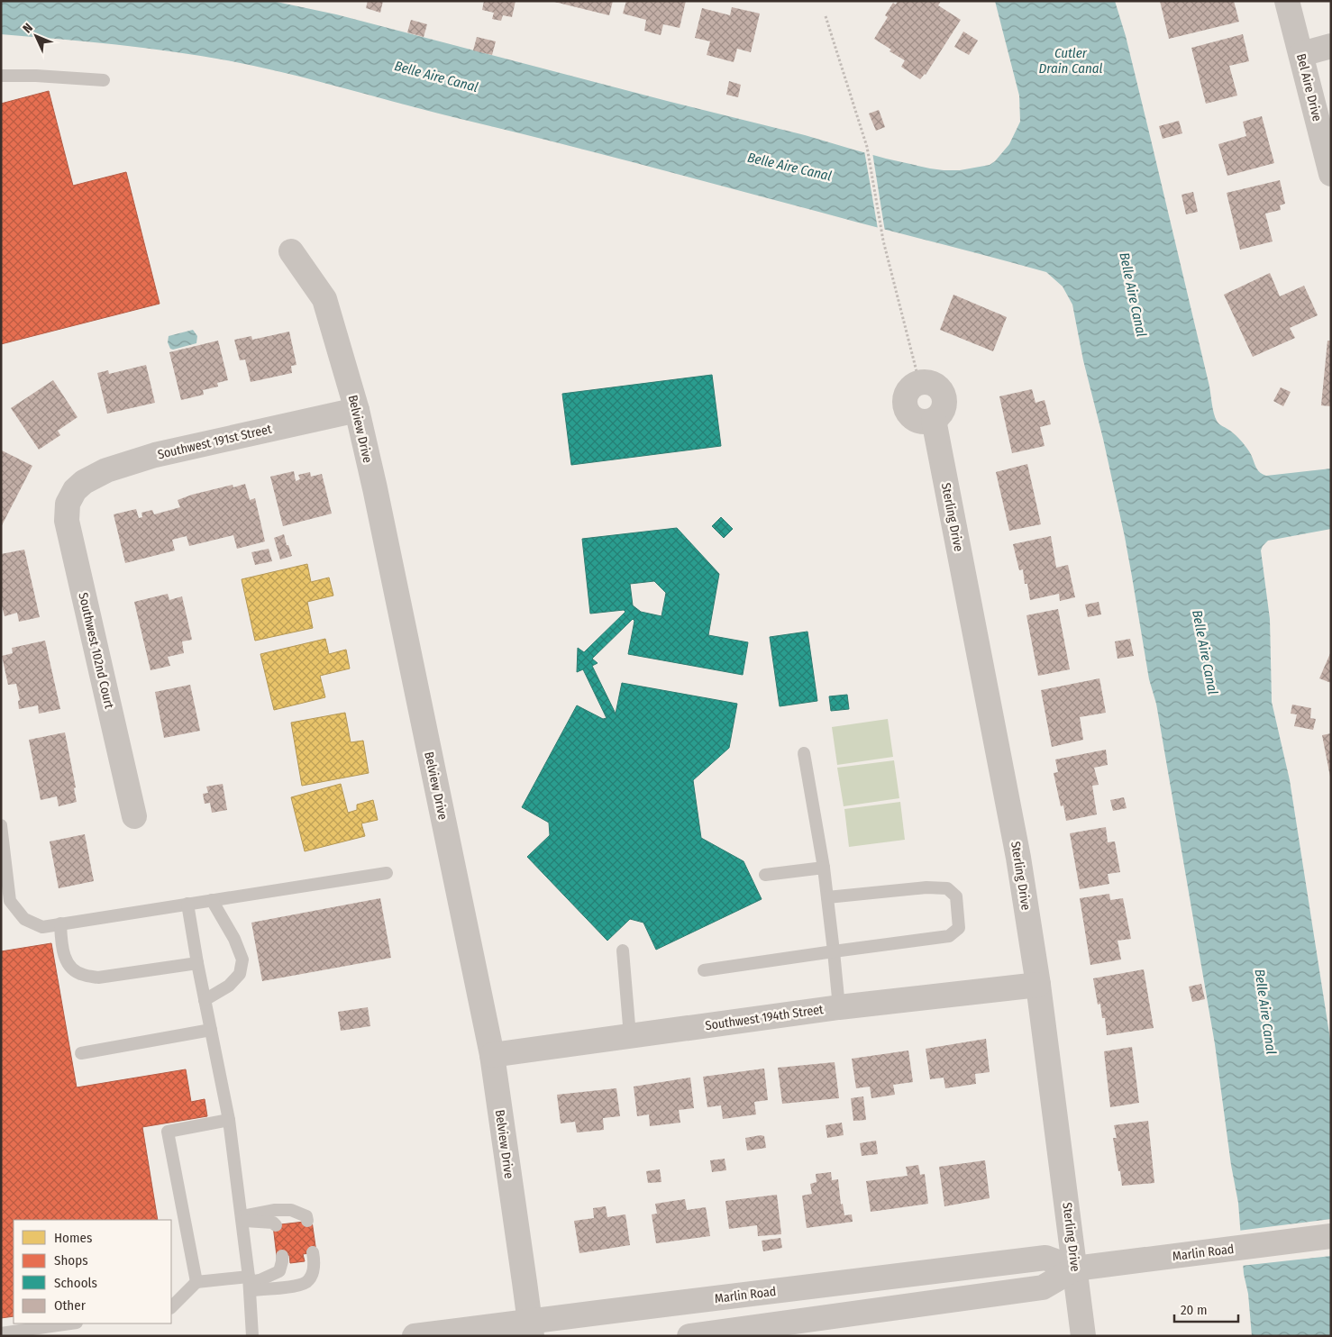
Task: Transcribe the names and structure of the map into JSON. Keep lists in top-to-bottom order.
{
  "streets": {
    "street": [
      "Bel Aire Drive",
      "Belview Drive",
      "Southwest 191st Street",
      "Sterling Drive",
      "Southwest 102nd Court",
      "Southwest 194th Street",
      "Marlin Road"
    ]
  },
  "crossings": [
    ["Belview Drive", "Southwest 191st Street"],
    ["Belview Drive", "Southwest 194th Street"],
    ["Belview Drive", "Marlin Road"],
    ["Southwest 191st Street", "Southwest 102nd Court"],
    ["Sterling Drive", "Southwest 194th Street"],
    ["Sterling Drive", "Marlin Road"]
  ],
  "water": ["Cutler Drain Canal", "Belle Aire Canal"],
  "legend": [
    "Homes",
    "Shops",
    "Schools",
    "Other"
  ],
  "scale_bar": "20 m",
  "north": "top left"
}
